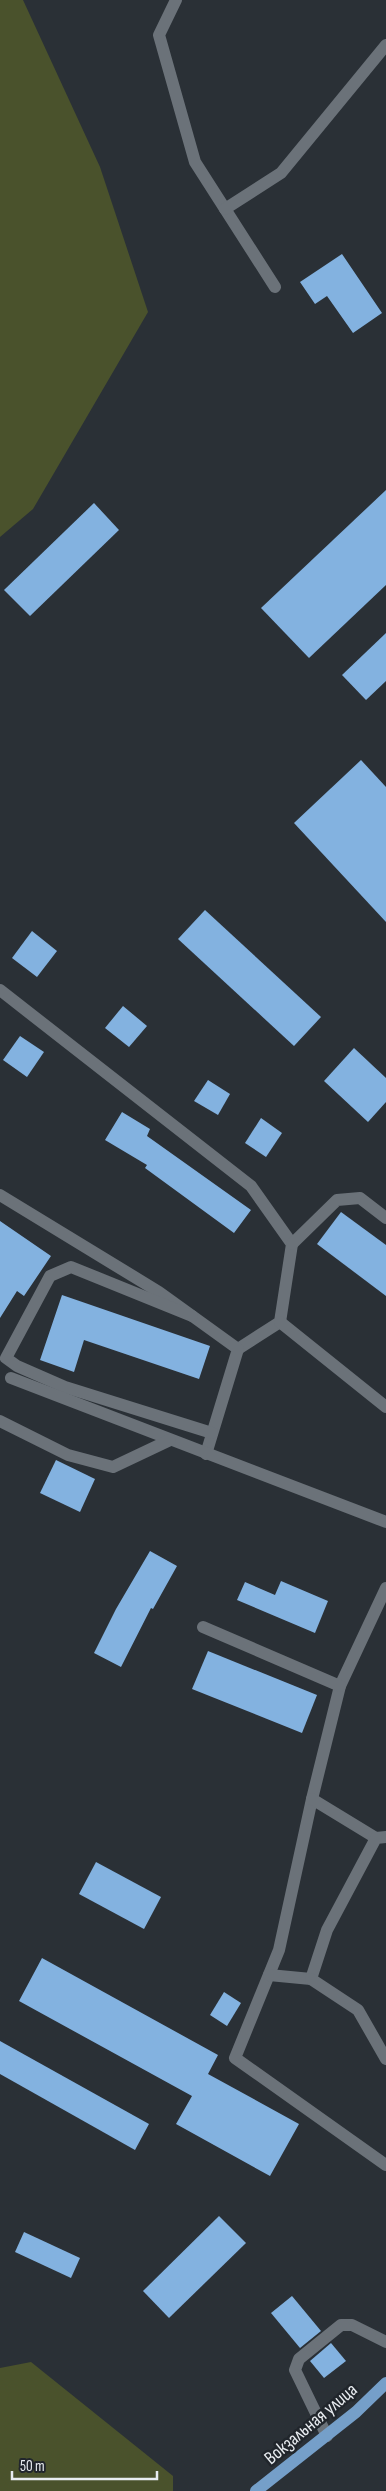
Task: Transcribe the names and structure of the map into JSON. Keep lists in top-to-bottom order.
{
  "streets": {
    "main road": ["Вокзальная улица"]
  },
  "scale_bar": "50 m"
}
